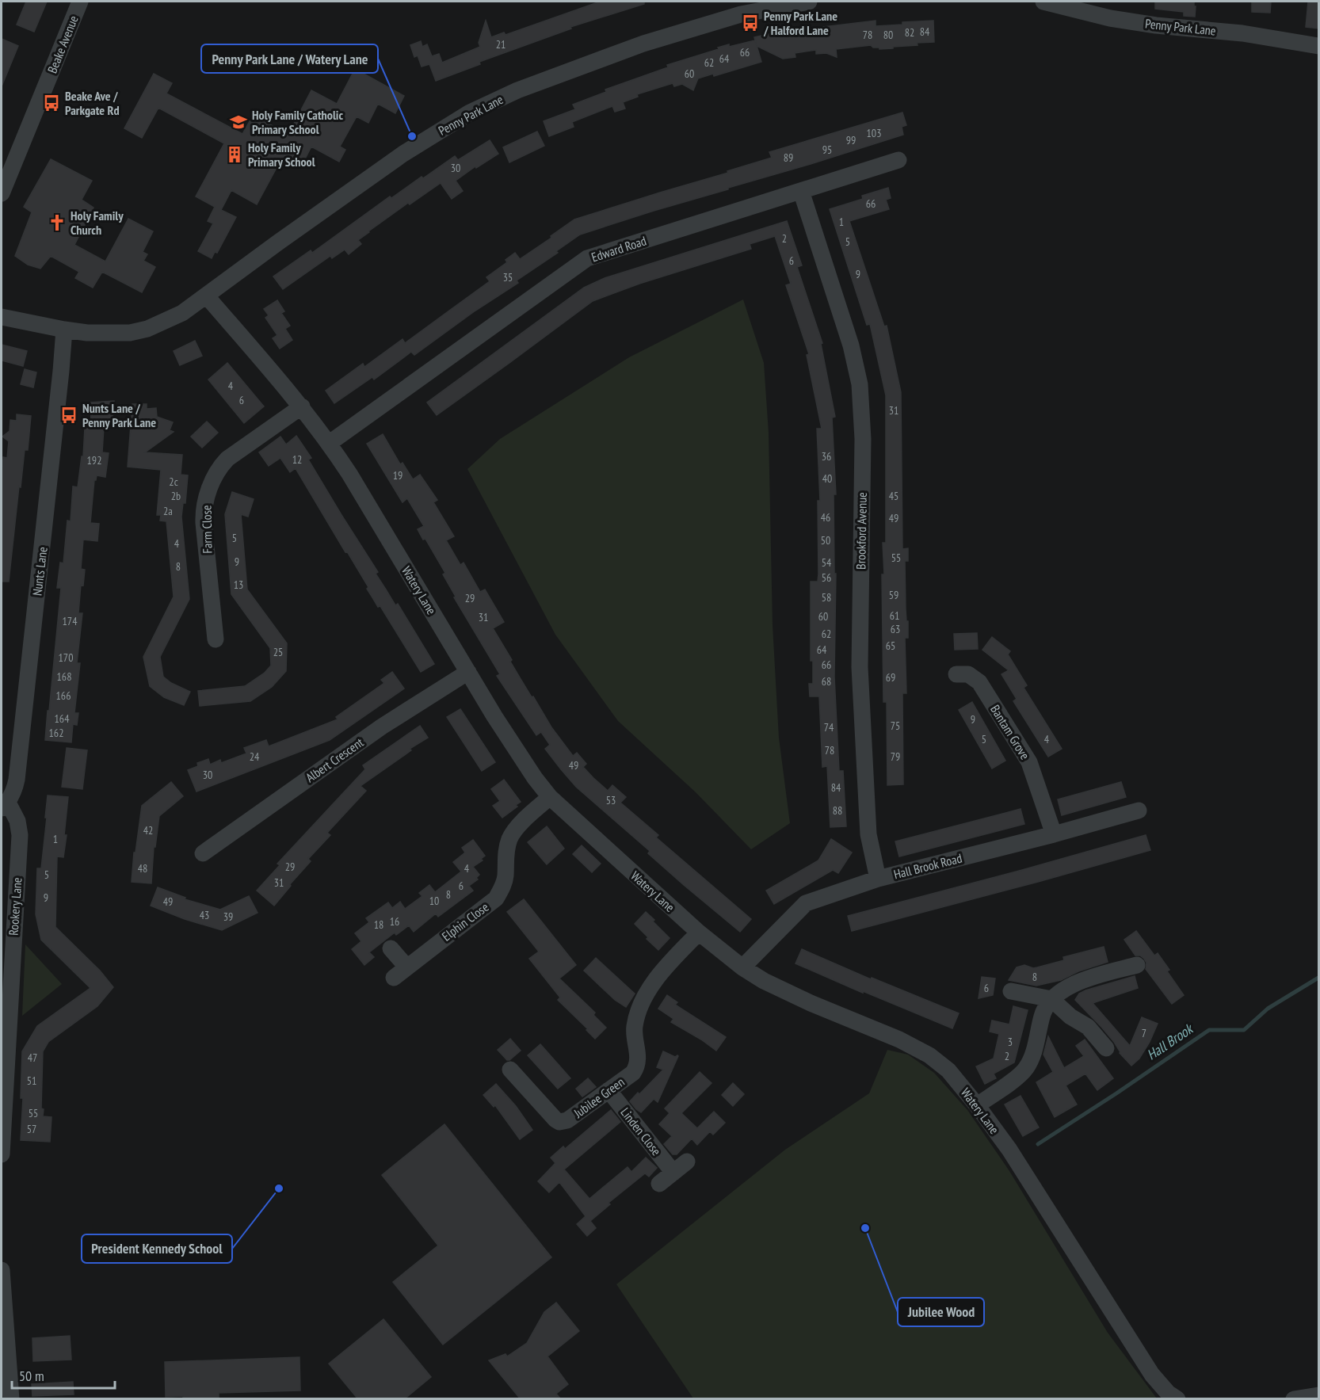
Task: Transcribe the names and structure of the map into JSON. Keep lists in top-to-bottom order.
{
  "streets": {
    "street": [
      "Penny Park Lane",
      "Beake Avenue",
      "Edward Road",
      "Farm Close",
      "Brookford Avenue",
      "Nunts Lane",
      "Watery Lane",
      "Bantam Grove",
      "Albert Crescent",
      "Hall Brook Road",
      "Rookery Lane",
      "Elphin Close",
      "Jubilee Green",
      "Linden Close"
    ]
  },
  "crossings": [
    ["Penny Park Lane", "Nunts Lane"],
    ["Penny Park Lane", "Watery Lane"],
    ["Edward Road", "Brookford Avenue"],
    ["Edward Road", "Watery Lane"],
    ["Farm Close", "Watery Lane"],
    ["Brookford Avenue", "Hall Brook Road"],
    ["Nunts Lane", "Rookery Lane"],
    ["Watery Lane", "Albert Crescent"],
    ["Watery Lane", "Hall Brook Road"],
    ["Watery Lane", "Elphin Close"],
    ["Watery Lane", "Jubilee Green"],
    ["Bantam Grove", "Hall Brook Road"],
    ["Jubilee Green", "Linden Close"]
  ],
  "water": ["Hall Brook"],
  "places": {
    "bus stop": ["Penny Park Lane / Halford Lane", "Beake Ave / Parkgate Rd", "Nunts Lane / Penny Park Lane"],
    "school or university": ["Holy Family Catholic Primary School"],
    "other": ["Penny Park Lane / Watery Lane", "President Kennedy School", "Jubilee Wood"],
    "building": ["Holy Family Primary School"],
    "church": ["Holy Family Church"]
  },
  "house_numbers": [
    "84",
    "82",
    "78",
    "80",
    "21",
    "66",
    "64",
    "62",
    "60",
    "103",
    "99",
    "95",
    "89",
    "30",
    "66",
    "1",
    "2",
    "5",
    "6",
    "9",
    "35",
    "4",
    "6",
    "31",
    "36",
    "12",
    "192",
    "19",
    "40",
    "2c",
    "2b",
    "45",
    "2a",
    "46",
    "49",
    "5",
    "50",
    "4",
    "55",
    "9",
    "54",
    "8",
    "56",
    "13",
    "59",
    "58",
    "29",
    "61",
    "60",
    "31",
    "174",
    "63",
    "62",
    "65",
    "64",
    "25",
    "170",
    "66",
    "168",
    "69",
    "68",
    "166",
    "164",
    "9",
    "75",
    "74",
    "162",
    "5",
    "4",
    "78",
    "24",
    "79",
    "49",
    "30",
    "84",
    "53",
    "88",
    "42",
    "1",
    "29",
    "48",
    "4",
    "5",
    "31",
    "6",
    "8",
    "9",
    "10",
    "49",
    "43",
    "39",
    "16",
    "18",
    "8",
    "6",
    "7",
    "3",
    "2",
    "47",
    "51",
    "55",
    "57"
  ],
  "scale_bar": "50 m"
}
